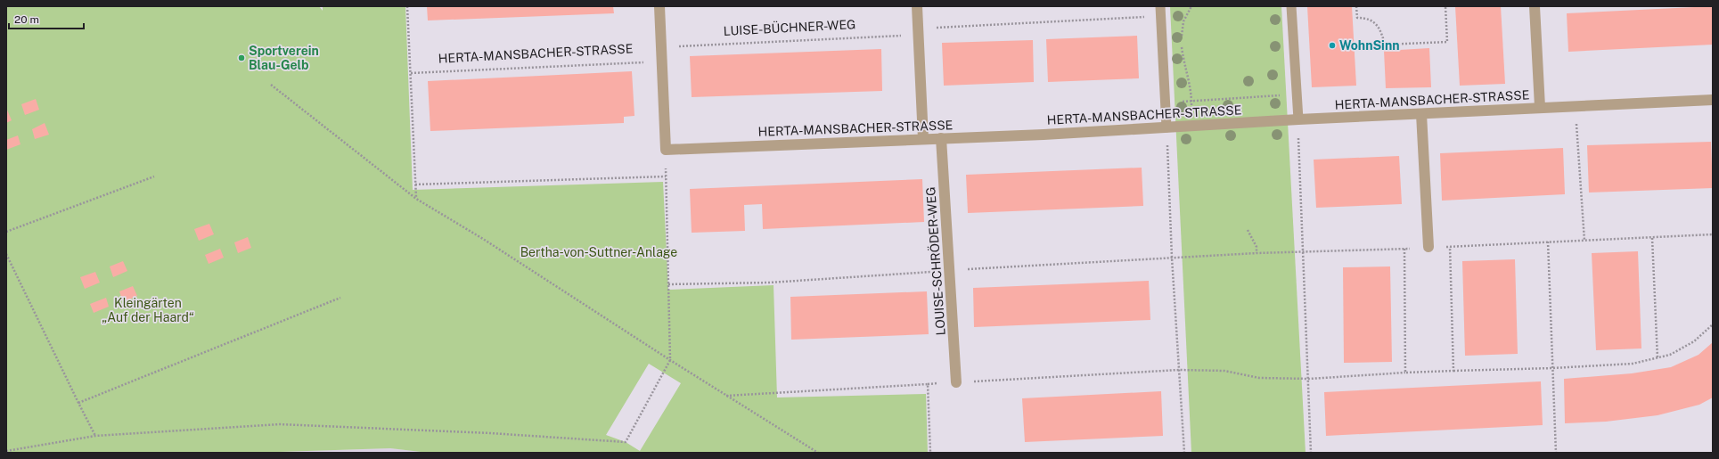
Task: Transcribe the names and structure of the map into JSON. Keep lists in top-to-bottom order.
{
  "streets": {
    "street": ["HERTA-MANSBACHER-STRASSE", "LOUISE-SCHRÖDER-WEG"],
    "path": ["LUISE-BÜCHNER-WEG"]
  },
  "crossings": [
    ["HERTA-MANSBACHER-STRASSE", "LOUISE-SCHRÖDER-WEG"]
  ],
  "parks": ["Bertha-von-Suttner-Anlage", "Kleingärten „Auf der Haard“"],
  "places": ["WohnSinn", "Sportverein Blau-Gelb"],
  "scale_bar": "20 m"
}
